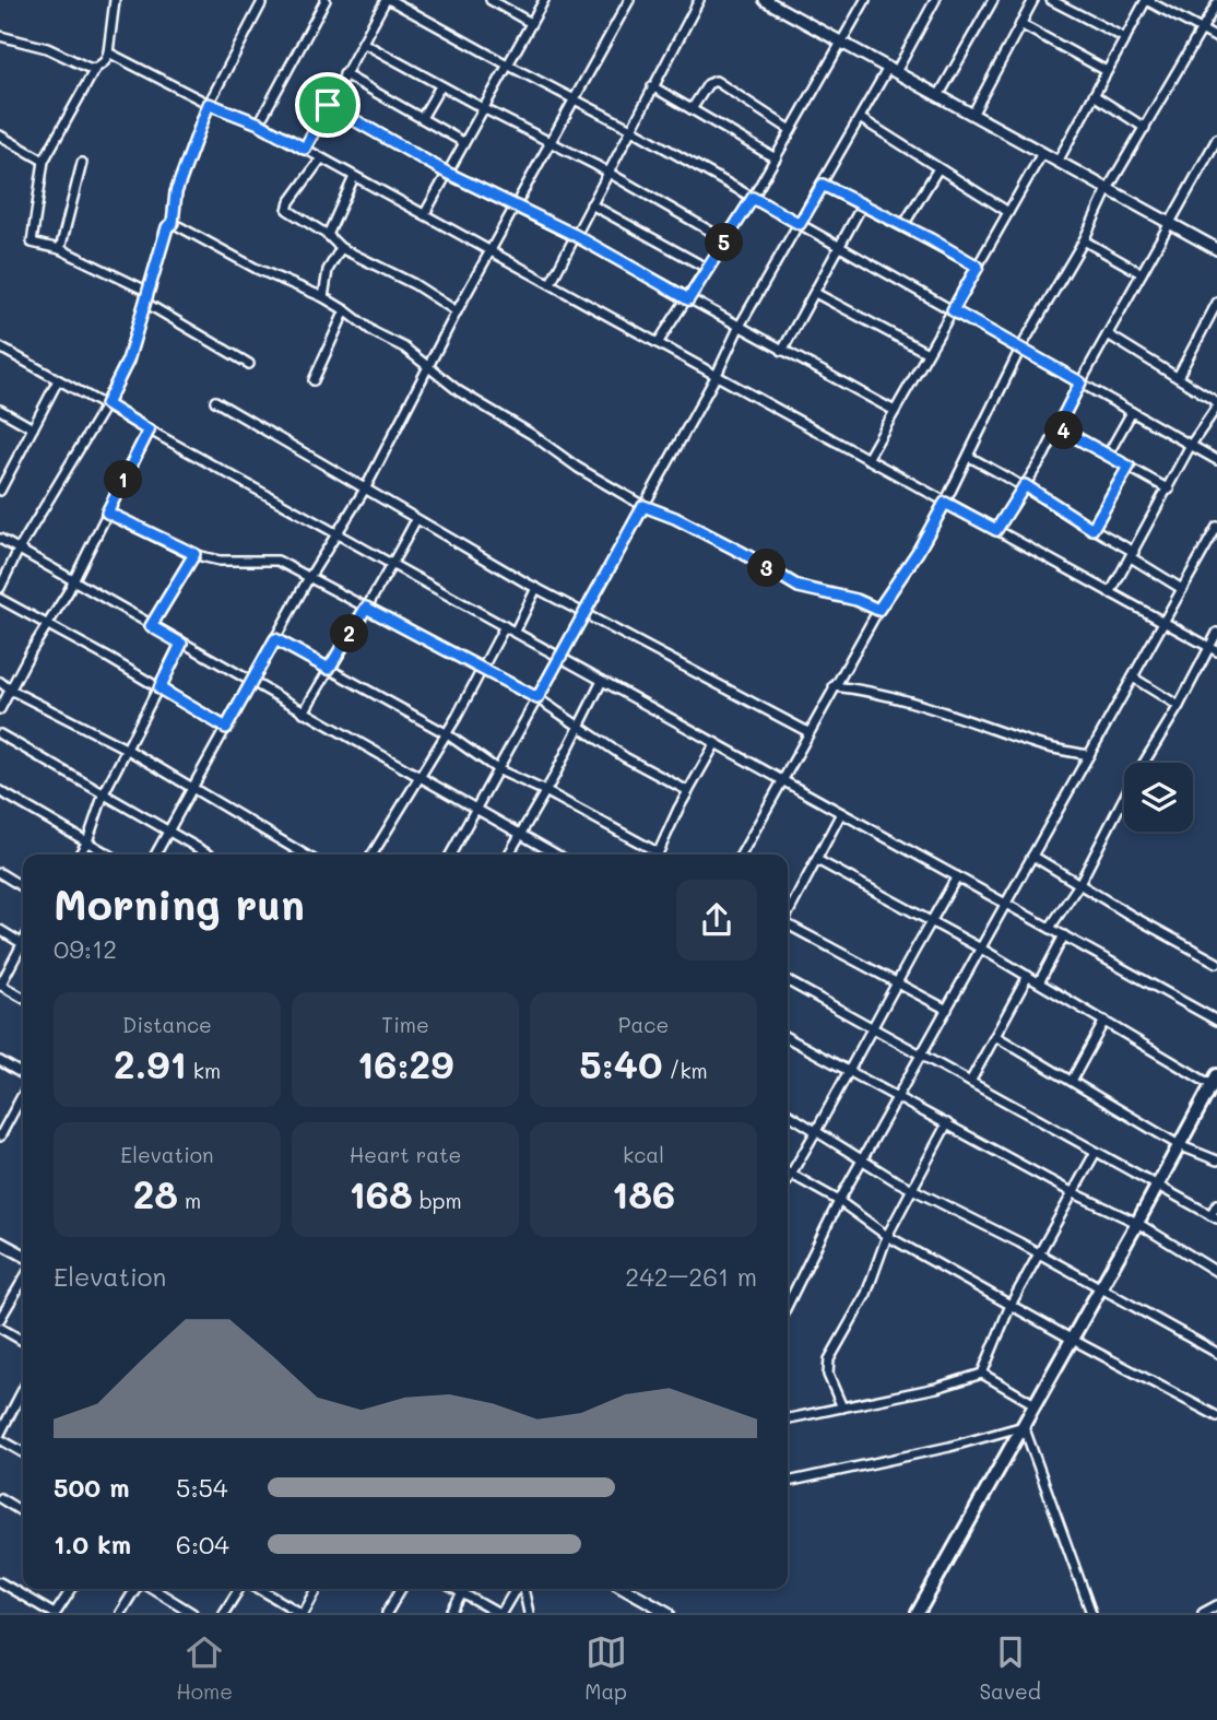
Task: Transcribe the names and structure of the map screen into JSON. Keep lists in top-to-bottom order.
{
  "page": {
    "pins": [
      "5",
      "4",
      "1",
      "3",
      "2"
    ],
    "heading": ["Morning run", "09:12"],
    "stats": [
      ["Distance", "2.91 km"],
      ["Time", "16:29"],
      ["Pace", "5:40 /km"],
      ["Elevation", "28 m"],
      ["Heart rate", "168 bpm"],
      ["kcal", "186"]
    ],
    "chart": ["Elevation", "242–261 m"],
    "list": [
      {
        "name": "500 m",
        "note": "5:54"
      },
      {
        "name": "1.0 km",
        "note": "6:04"
      }
    ],
    "tabs": ["Home", "Map", "Saved"]
  }
}
